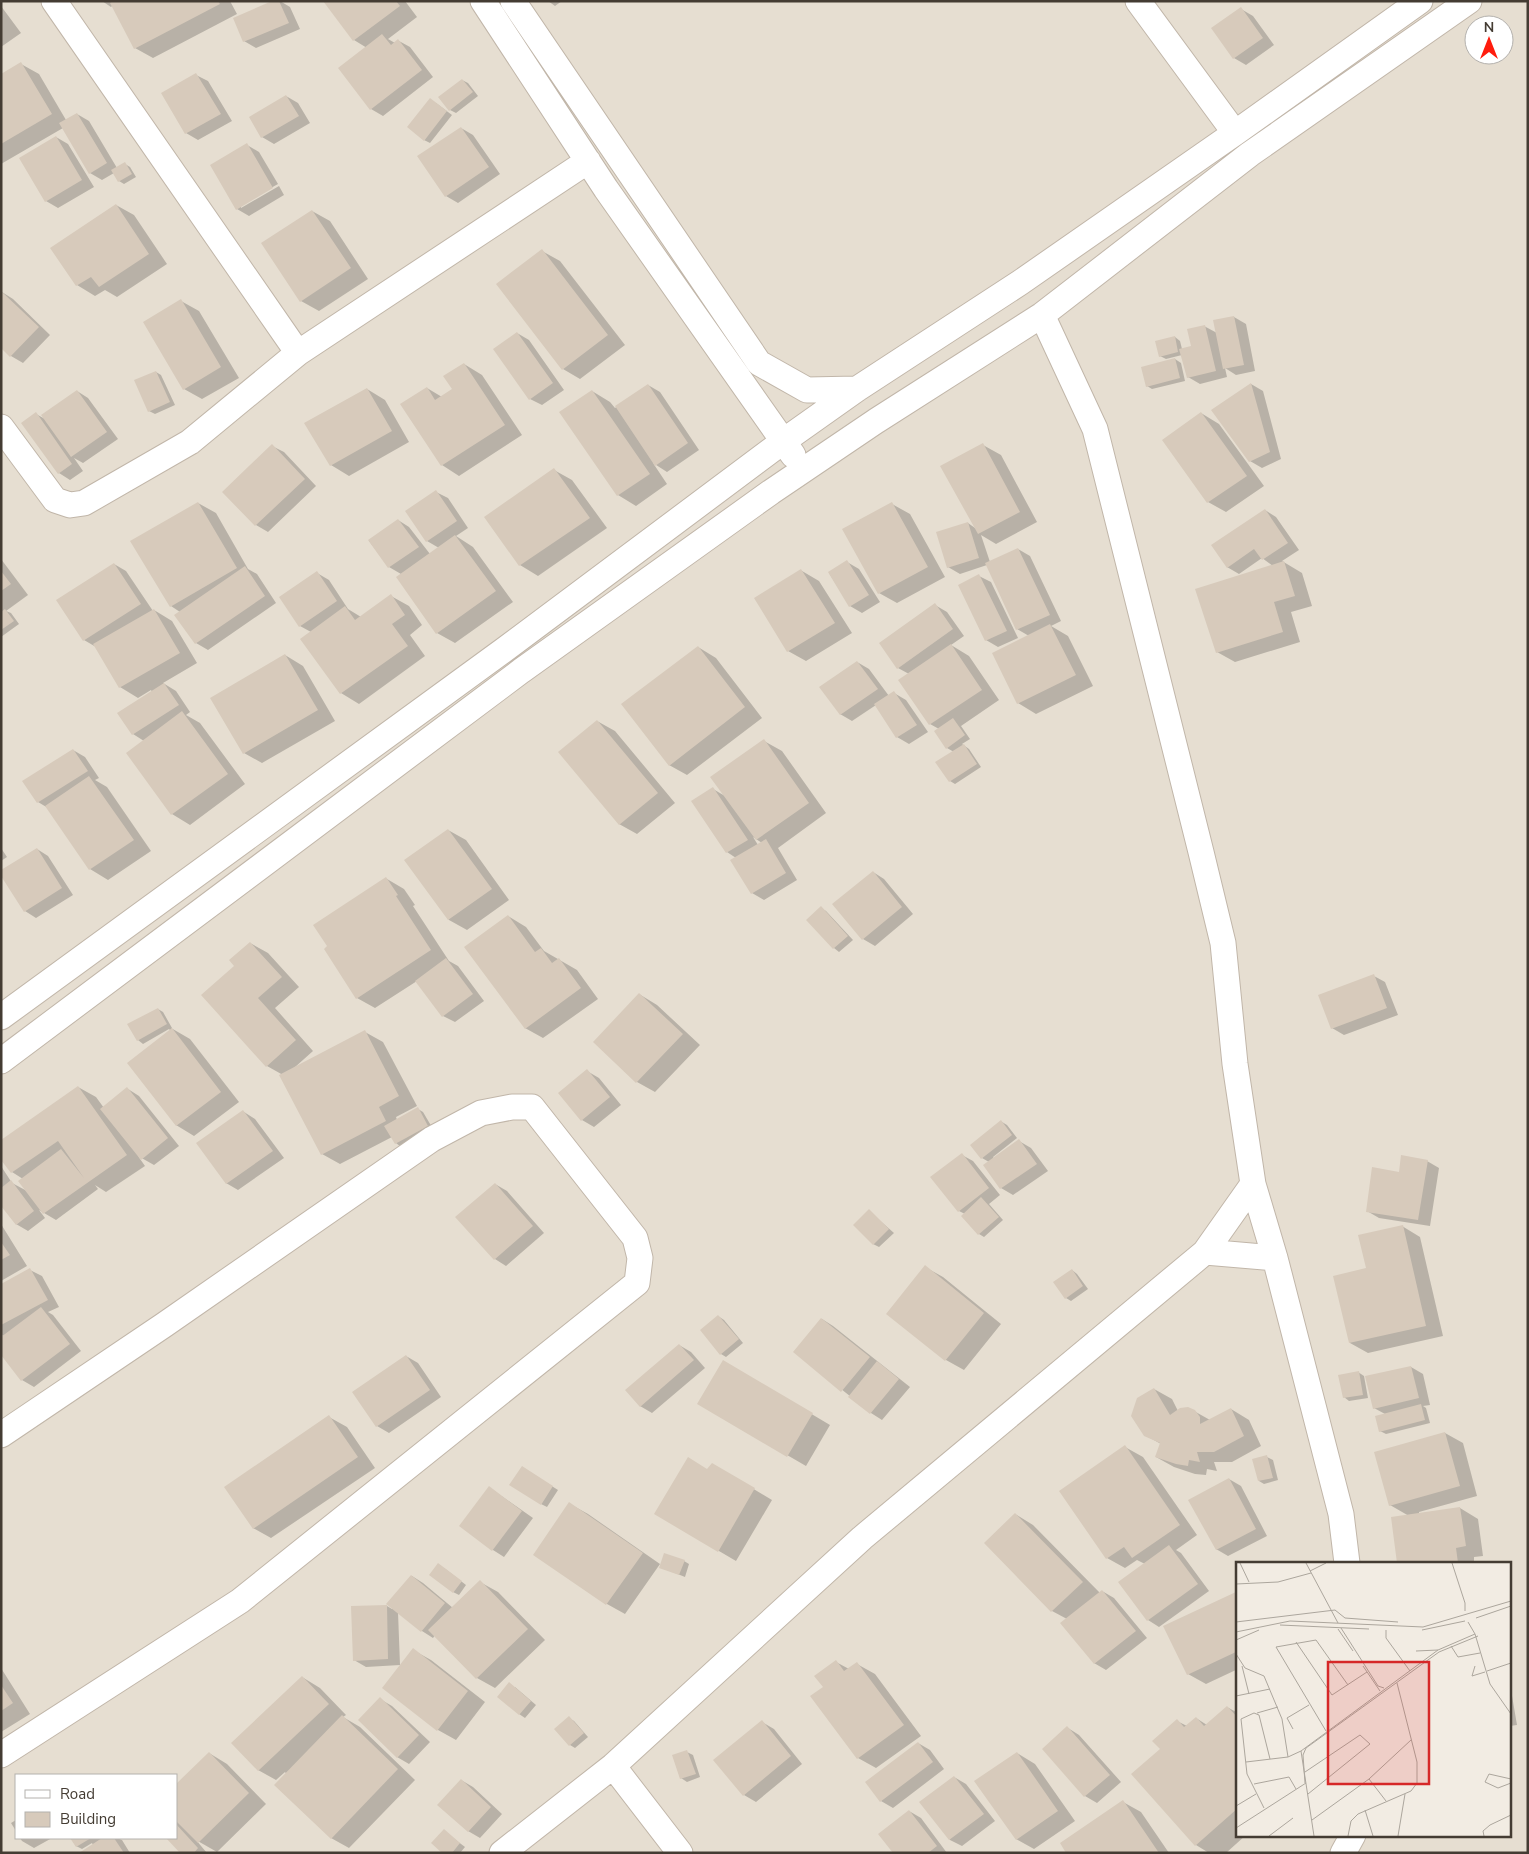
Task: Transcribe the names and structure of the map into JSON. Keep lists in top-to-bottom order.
{
  "legend": ["Road", "Building"],
  "north": "top"
}
